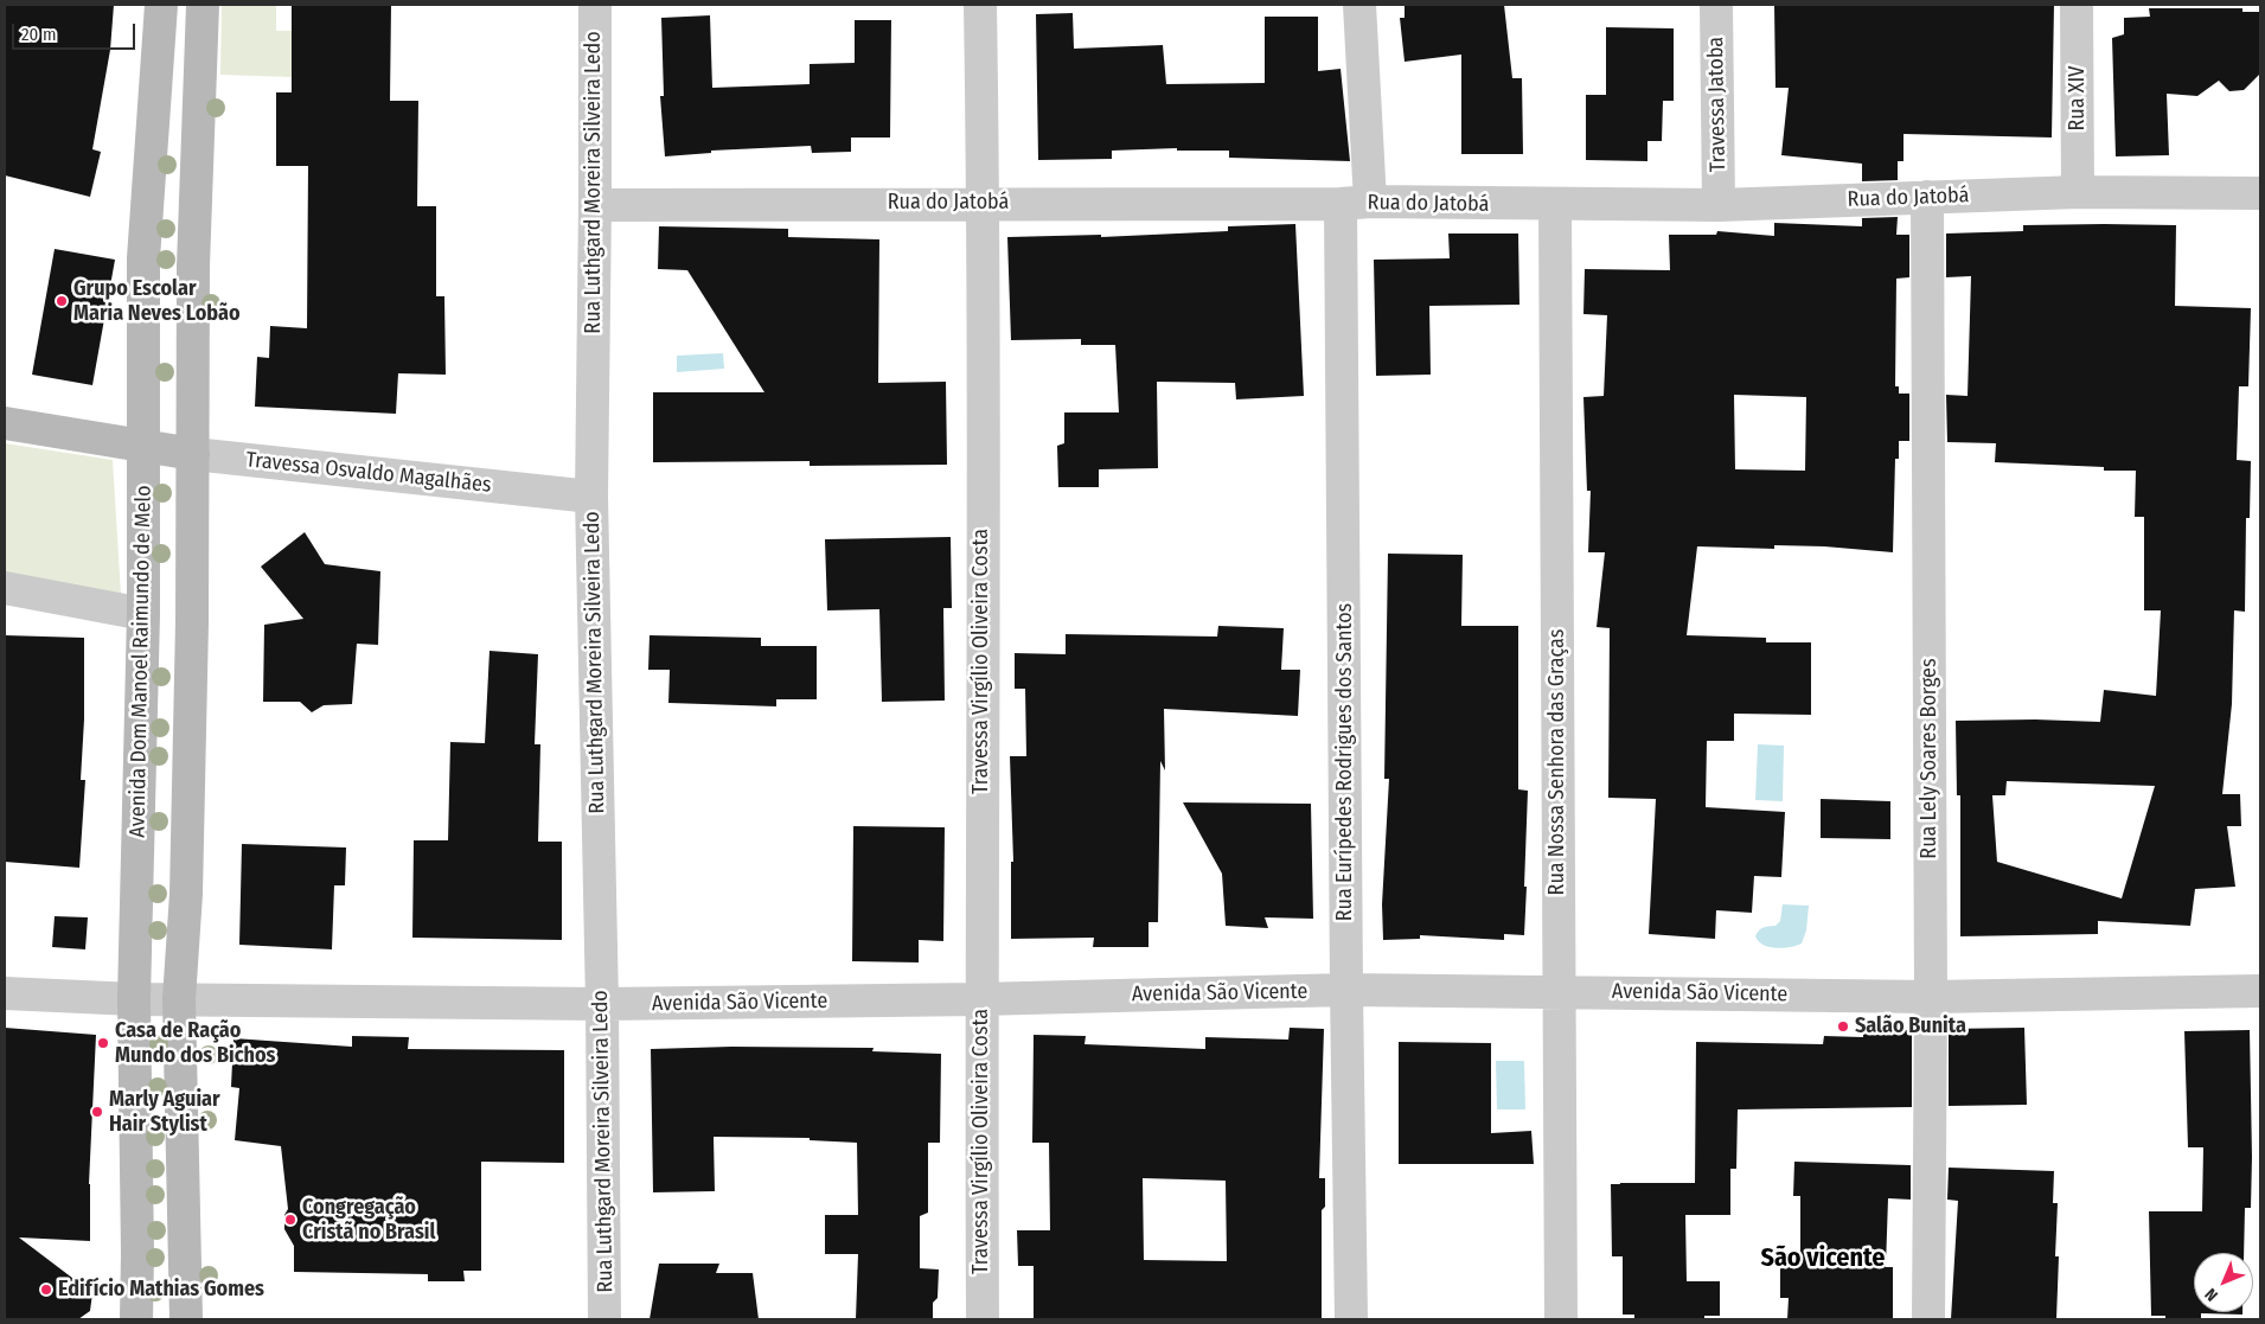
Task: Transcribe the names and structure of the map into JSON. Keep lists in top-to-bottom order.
{
  "streets": {
    "main road": ["Travessa Osvaldo Magalhães", "Avenida Dom Manoel Raimundo de Melo"],
    "street": [
      "Rua XIV",
      "Travessa Jatoba",
      "Rua Luthgard Moreira Silveira Ledo",
      "Rua do Jatobá",
      "Travessa Virgílio Oliveira Costa",
      "Rua Lely Soares Borges",
      "Rua Eurípedes Rodrigues dos Santos",
      "Rua Nossa Senhora das Graças",
      "Avenida São Vicente"
    ]
  },
  "crossings": [
    ["Rua XIV", "Rua do Jatobá"],
    ["Travessa Jatoba", "Rua do Jatobá"],
    ["Rua Luthgard Moreira Silveira Ledo", "Rua do Jatobá"],
    ["Rua Luthgard Moreira Silveira Ledo", "Travessa Osvaldo Magalhães"],
    ["Rua Luthgard Moreira Silveira Ledo", "Avenida São Vicente"],
    ["Rua do Jatobá", "Travessa Virgílio Oliveira Costa"],
    ["Rua do Jatobá", "Rua Lely Soares Borges"],
    ["Rua do Jatobá", "Rua Eurípedes Rodrigues dos Santos"],
    ["Rua do Jatobá", "Rua Nossa Senhora das Graças"],
    ["Travessa Osvaldo Magalhães", "Avenida Dom Manoel Raimundo de Melo"],
    ["Avenida Dom Manoel Raimundo de Melo", "Avenida São Vicente"],
    ["Travessa Virgílio Oliveira Costa", "Avenida São Vicente"],
    ["Rua Lely Soares Borges", "Avenida São Vicente"],
    ["Rua Eurípedes Rodrigues dos Santos", "Avenida São Vicente"],
    ["Rua Nossa Senhora das Graças", "Avenida São Vicente"]
  ],
  "districts": ["São vicente"],
  "places": [
    "Grupo Escolar Maria Neves Lobão",
    "Salão Bunita",
    "Casa de Ração Mundo dos Bichos",
    "Marly Aguiar Hair Stylist",
    "Congregação Cristã no Brasil",
    "Edifício Mathias Gomes"
  ],
  "scale_bar": "20 m",
  "north": "bottom left"
}
